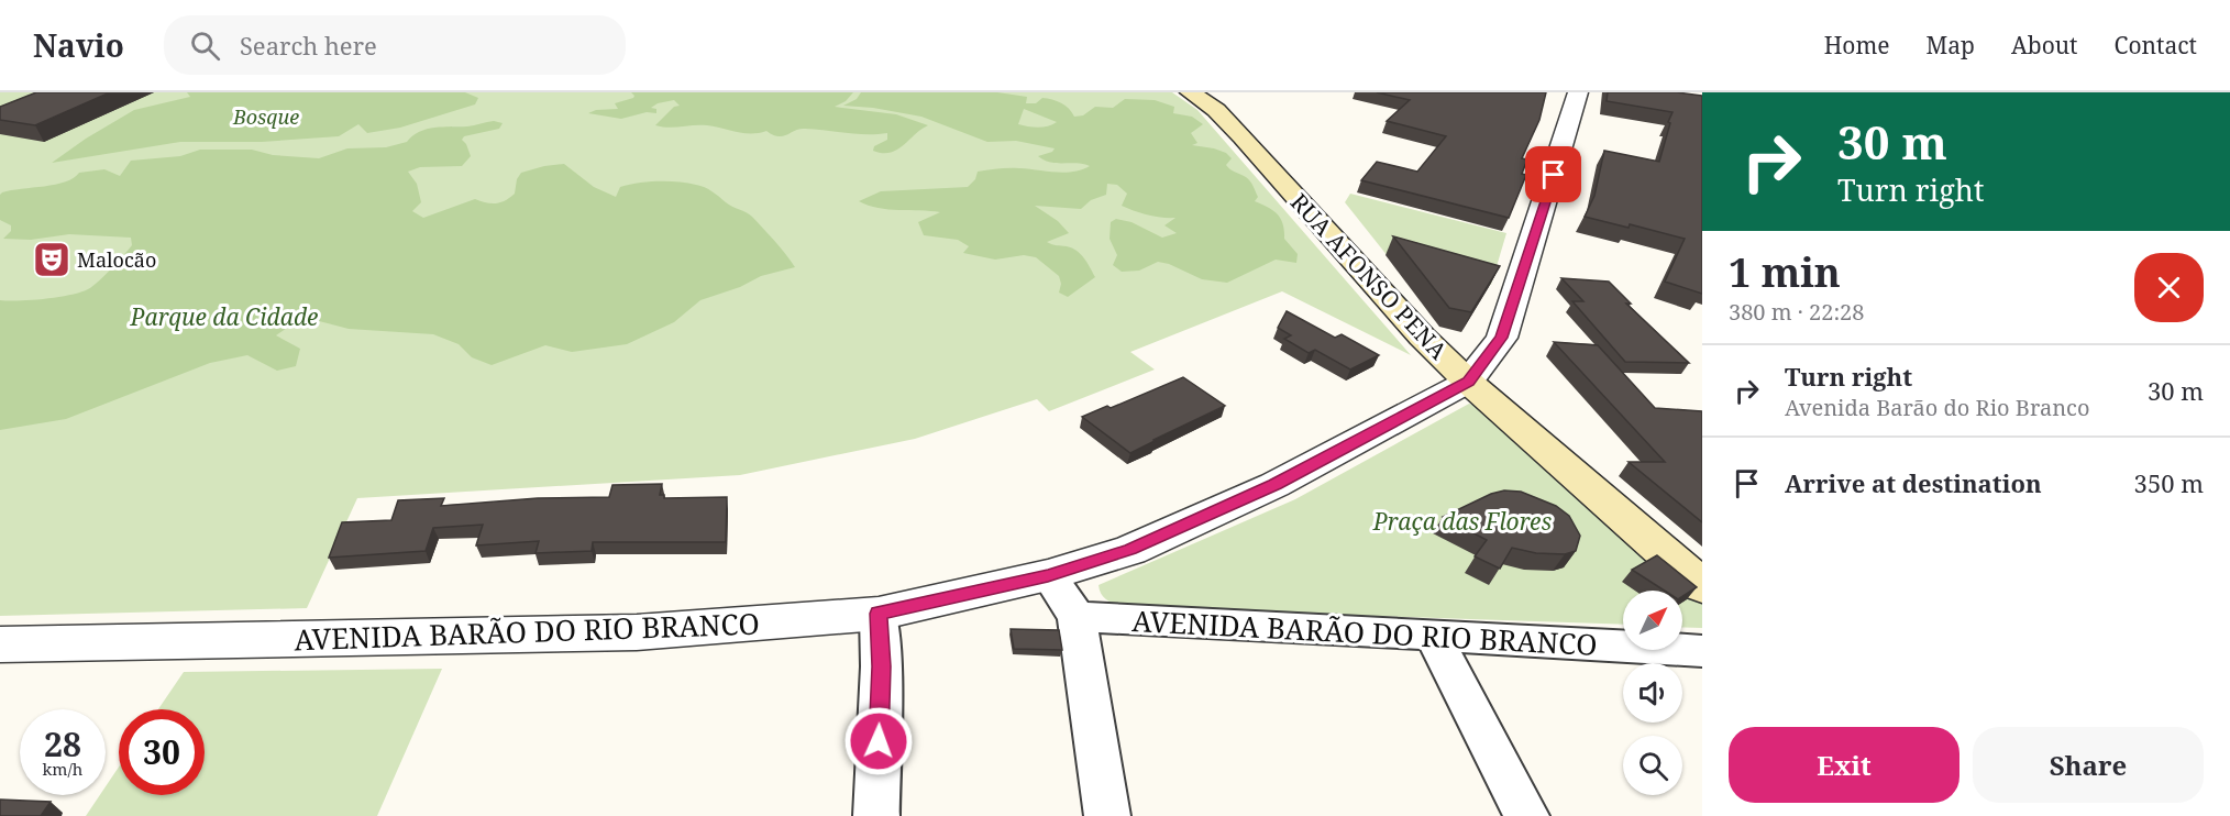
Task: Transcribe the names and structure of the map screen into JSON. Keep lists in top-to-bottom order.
{
  "streets": {
    "main road": ["RUA AFONSO PENA"],
    "street": ["AVENIDA BARÃO DO RIO BRANCO"]
  },
  "crossings": [
    ["RUA AFONSO PENA", "AVENIDA BARÃO DO RIO BRANCO"]
  ],
  "parks": ["Bosque", "Parque da Cidade", "Praça das Flores"],
  "places": {
    "theatre": ["Malocão"]
  },
  "north": "top right",
  "page": {
    "header": "Navio",
    "search": "Search here",
    "nav": [
      "Home",
      "Map",
      "About",
      "Contact"
    ],
    "turn": ["30 m", "Turn right"],
    "heading": ["1 min", "380 m · 22:28"],
    "list": [
      {
        "name": "Turn right",
        "note": "Avenida Barão do Rio Branco",
        "value": "30 m"
      },
      {
        "name": "Arrive at destination",
        "value": "350 m"
      }
    ],
    "speed": "28 km/h",
    "limit": "30",
    "buttons": ["Exit", "Share"]
  }
}
